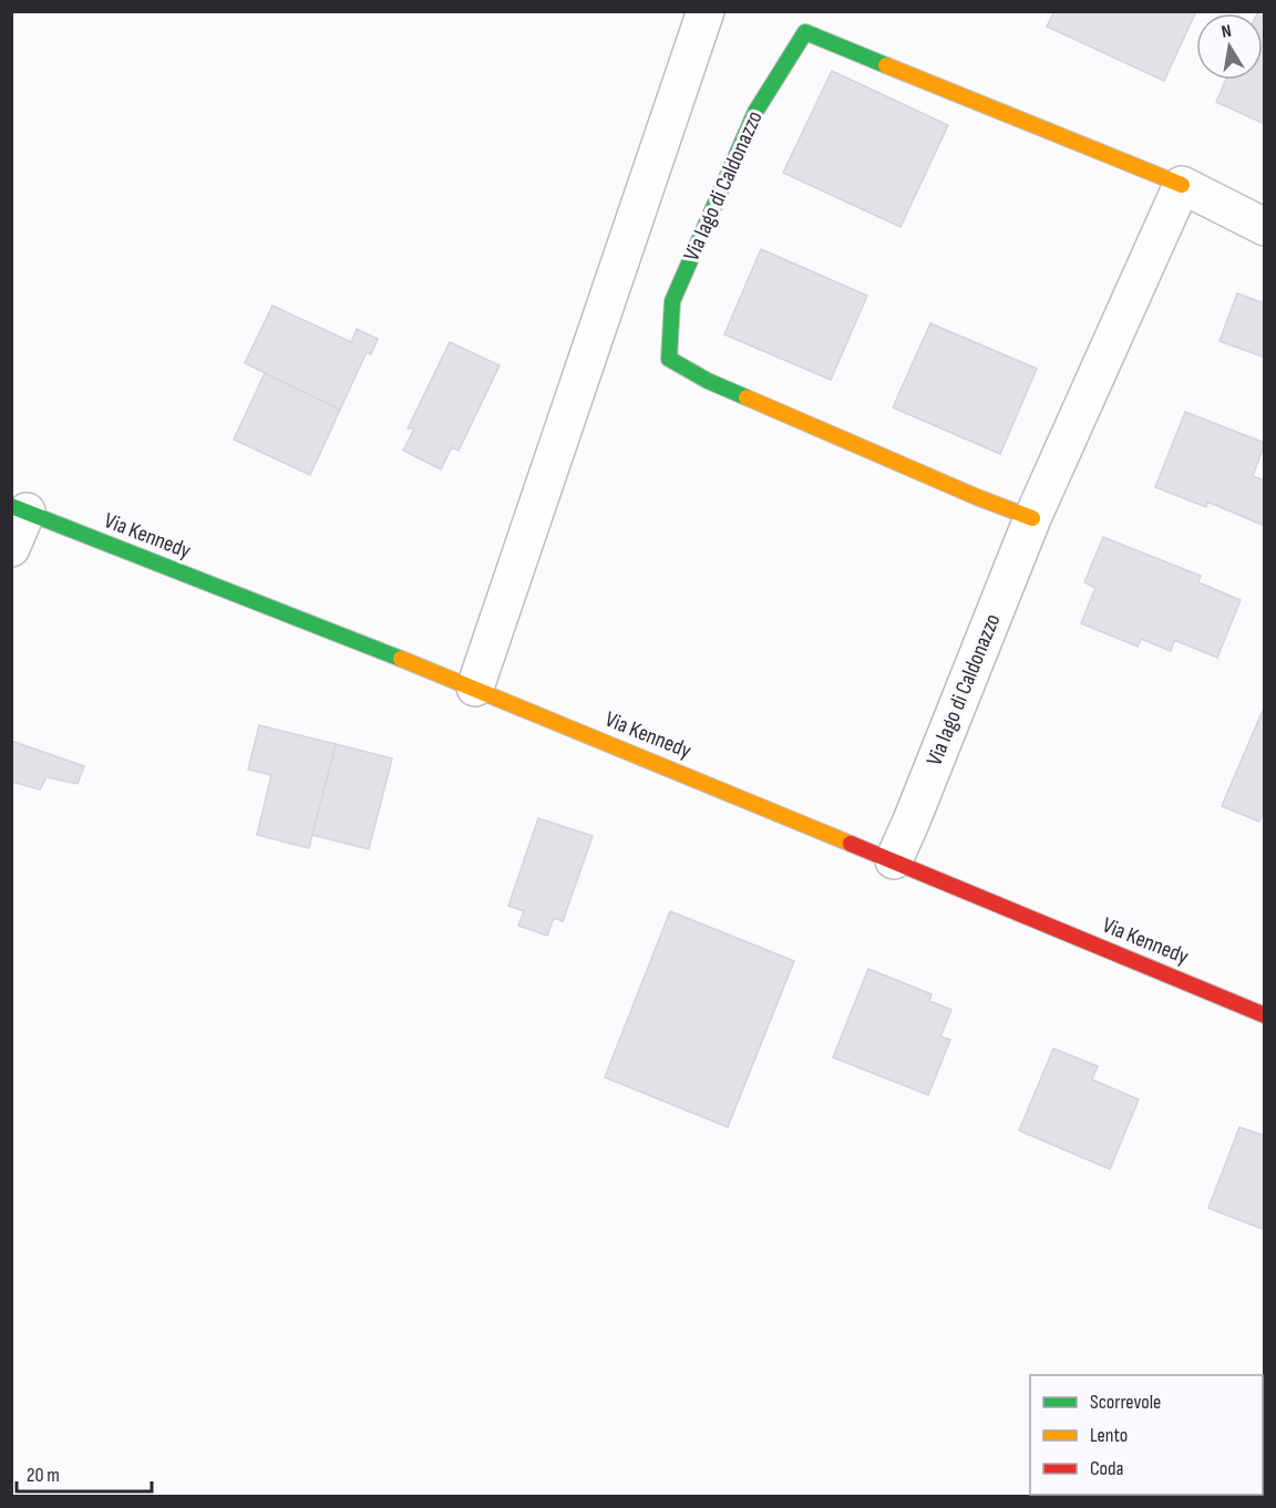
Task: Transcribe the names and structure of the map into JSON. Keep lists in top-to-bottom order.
{
  "streets": {
    "street": ["Via lago di Caldonazzo", "Via Kennedy"]
  },
  "crossings": [
    ["Via lago di Caldonazzo", "Via Kennedy"]
  ],
  "legend": ["Scorrevole", "Lento", "Coda"],
  "scale_bar": "20 m",
  "north": "top"
}
